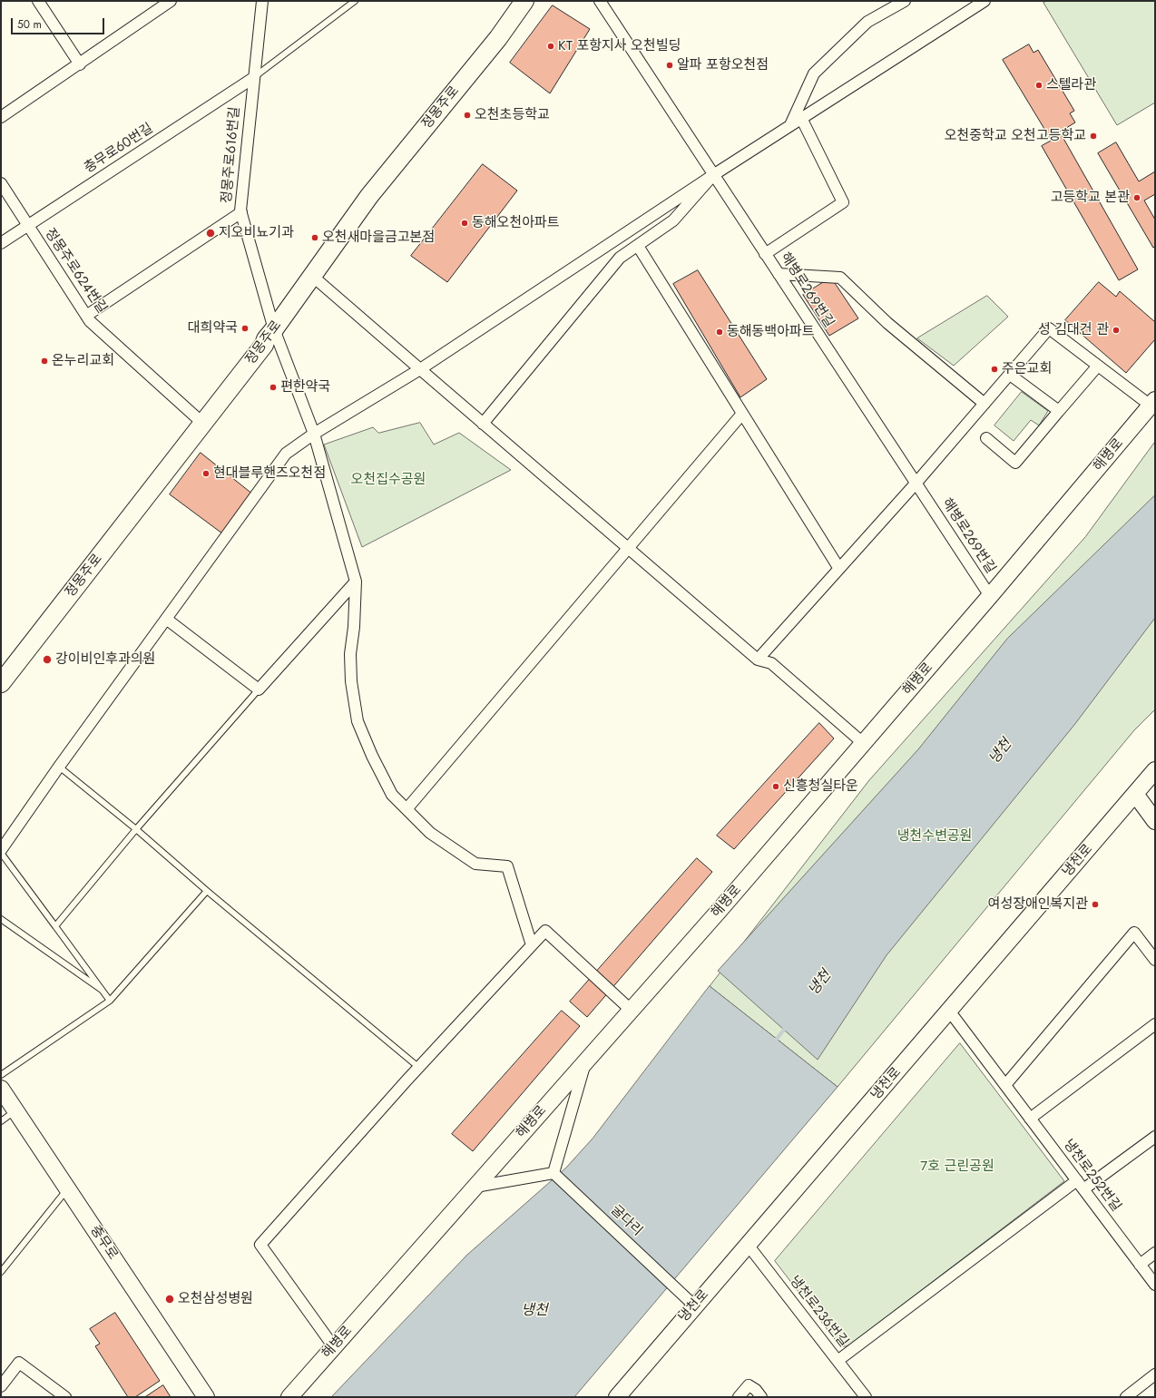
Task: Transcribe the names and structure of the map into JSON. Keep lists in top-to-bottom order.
{
  "streets": {
    "main road": [
      "정몽주로",
      "해병로",
      "냉천로",
      "충무로"
    ],
    "street": [
      "충무로60번길",
      "정몽주로616번길",
      "정몽주로624번길",
      "해병로269번길",
      "냉천로252번길",
      "굴다리",
      "냉천로236번길"
    ]
  },
  "crossings": [
    ["정몽주로", "정몽주로616번길"],
    ["정몽주로", "정몽주로624번길"],
    ["충무로60번길", "정몽주로616번길"],
    ["충무로60번길", "정몽주로624번길"],
    ["해병로269번길", "해병로"],
    ["냉천로", "냉천로252번길"],
    ["냉천로", "굴다리"],
    ["냉천로", "냉천로236번길"]
  ],
  "water": ["냉천"],
  "parks": ["오천집수공원", "냉천수변공원", "7호 근린공원"],
  "places": [
    "KT 포항지사 오천빌딩",
    "알파 포항오천점",
    "스텔라관",
    "오천초등학교",
    "오천중학교 오천고등학교",
    "고등학교 본관",
    "동해오천아파트",
    "지오비뇨기과",
    "오천새마을금고본점",
    "대희약국",
    "성 김대건 관",
    "동해동백아파트",
    "온누리교회",
    "주은교회",
    "편한약국",
    "현대블루핸즈오천점",
    "강이비인후과의원",
    "신흥청실타운",
    "여성장애인복지관",
    "오천삼성병원"
  ],
  "scale_bar": "50 m"
}
